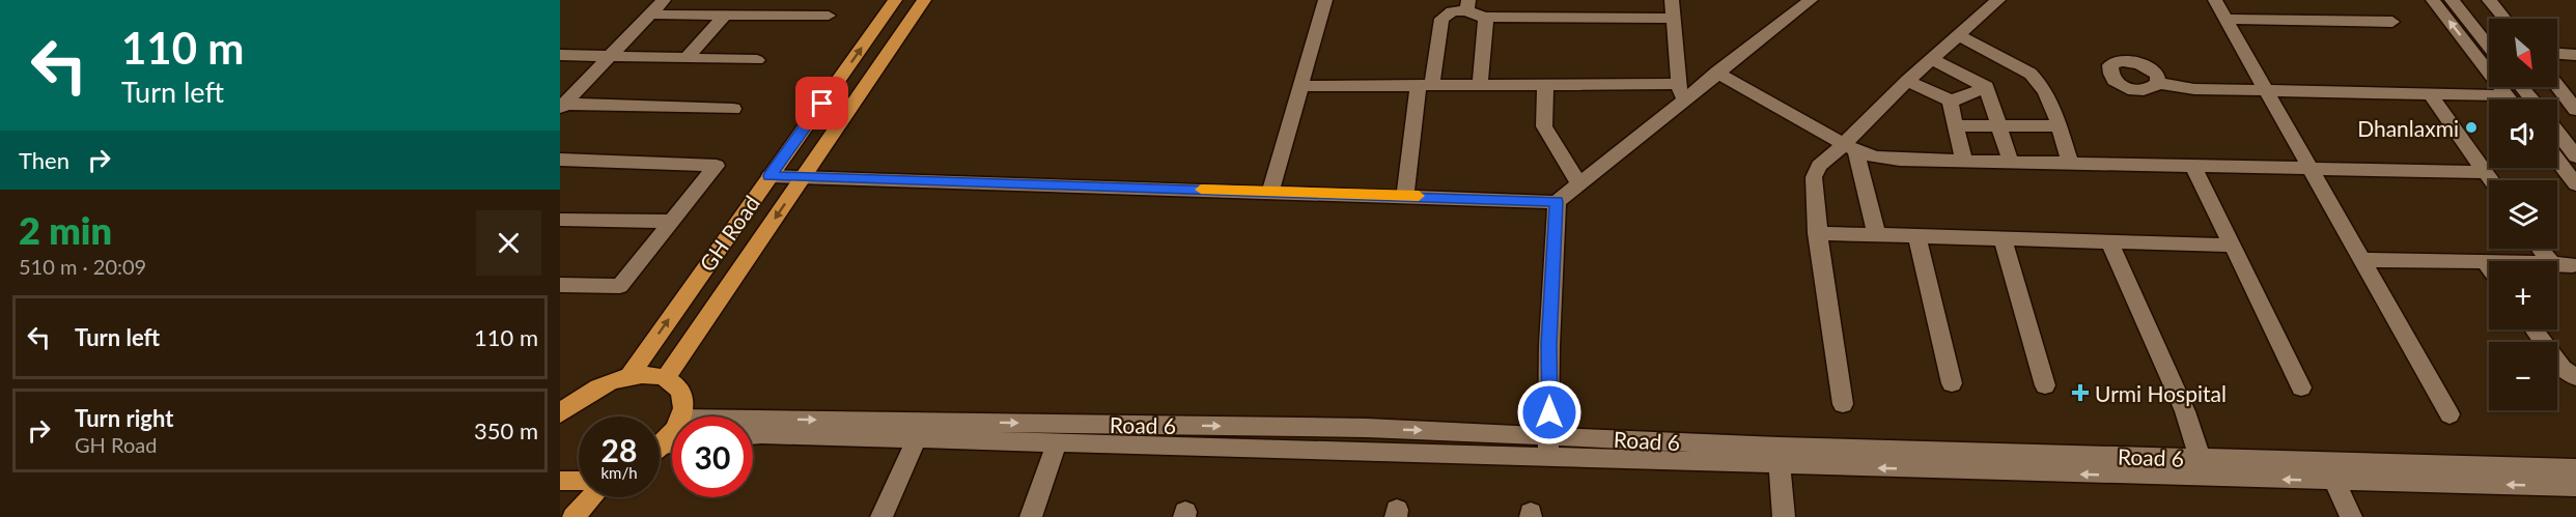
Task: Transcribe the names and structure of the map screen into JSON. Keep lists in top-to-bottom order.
{
  "streets": {
    "main road": ["GH Road"],
    "street": ["Road 6"]
  },
  "places": {
    "other": ["Dhanlaxmi"],
    "health": ["Urmi Hospital"]
  },
  "north": "bottom right",
  "page": {
    "turn": ["110 m", "Turn left"],
    "map_buttons": ["+", "−"],
    "then": "Then",
    "heading": ["2 min", "510 m · 20:09"],
    "list": [
      {
        "name": "Turn left",
        "value": "110 m"
      },
      {
        "name": "Turn right",
        "note": "GH Road",
        "value": "350 m"
      }
    ],
    "speed": "28 km/h",
    "limit": "30"
  }
}
